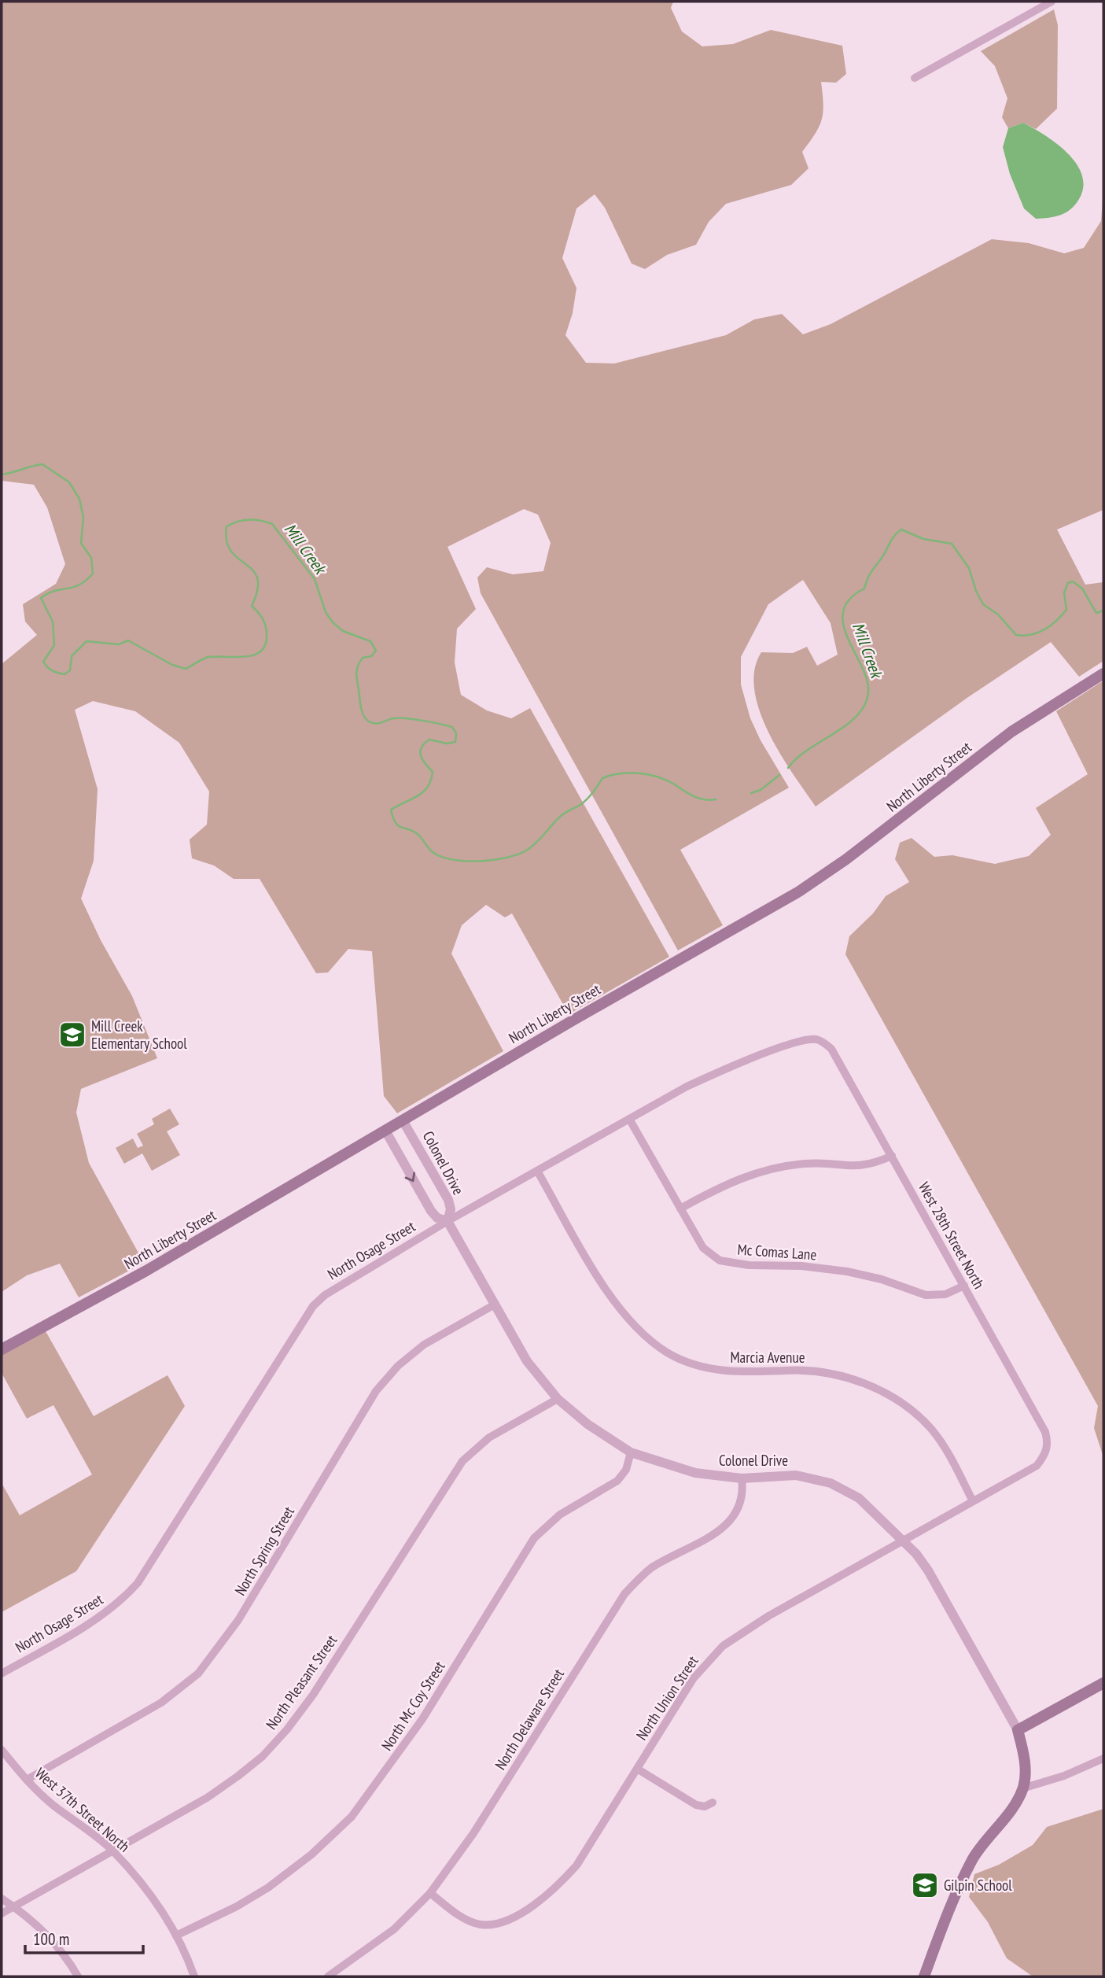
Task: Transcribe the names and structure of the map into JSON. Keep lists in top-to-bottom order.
{
  "streets": {
    "main road": ["North Liberty Street"],
    "street": [
      "Colonel Drive",
      "West 28th Street North",
      "North Osage Street",
      "Mc Comas Lane",
      "Marcia Avenue",
      "North Spring Street",
      "North Pleasant Street",
      "North Union Street",
      "North Mc Coy Street",
      "North Delaware Street",
      "West 37th Street North"
    ]
  },
  "crossings": [
    ["North Liberty Street", "Colonel Drive"],
    ["Colonel Drive", "North Osage Street"],
    ["Colonel Drive", "North Spring Street"],
    ["Colonel Drive", "North Pleasant Street"],
    ["Colonel Drive", "North Union Street"],
    ["Colonel Drive", "North Mc Coy Street"],
    ["Colonel Drive", "North Delaware Street"],
    ["West 28th Street North", "North Osage Street"],
    ["West 28th Street North", "Mc Comas Lane"],
    ["West 28th Street North", "North Union Street"],
    ["North Osage Street", "Mc Comas Lane"],
    ["North Osage Street", "Marcia Avenue"],
    ["Marcia Avenue", "North Union Street"],
    ["North Spring Street", "West 37th Street North"],
    ["North Pleasant Street", "West 37th Street North"],
    ["North Union Street", "North Delaware Street"],
    ["North Mc Coy Street", "West 37th Street North"]
  ],
  "water": ["Mill Creek"],
  "places": {
    "school or university": ["Mill Creek Elementary School", "Gilpin School"]
  },
  "scale_bar": "100 m"
}
